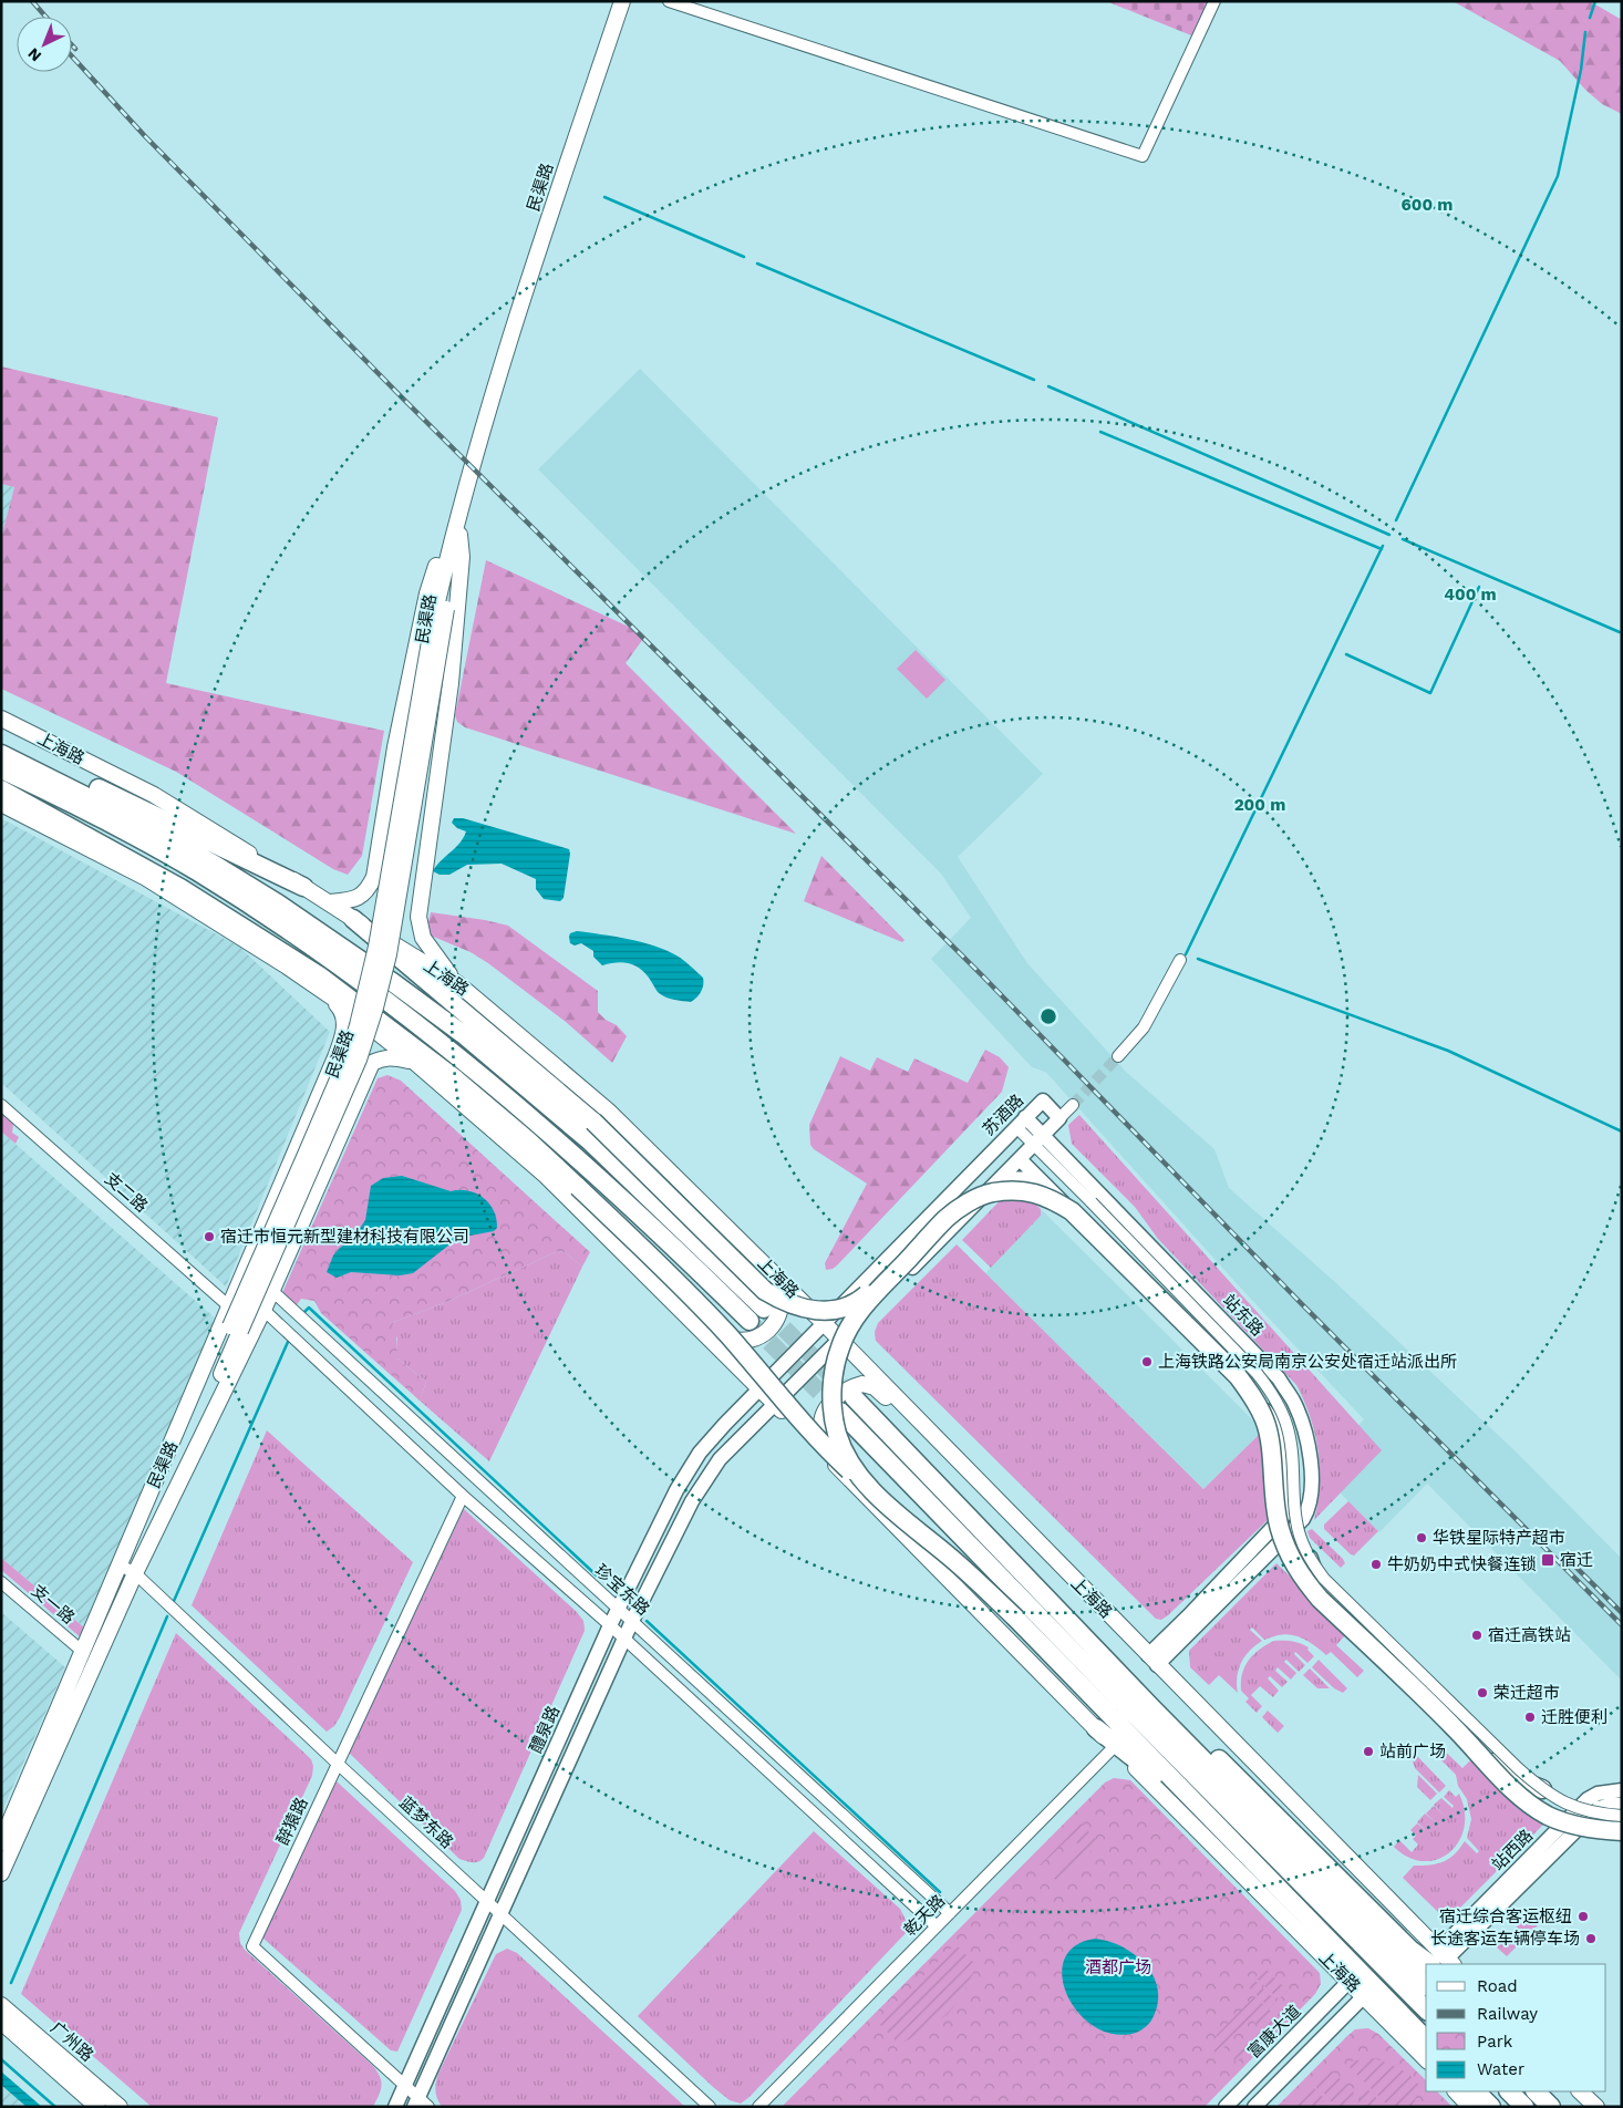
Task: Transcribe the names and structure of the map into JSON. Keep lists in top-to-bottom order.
{
  "streets": {
    "highway": ["上海路"],
    "main road": ["民渠路", "广州路"],
    "street": [
      "苏酒路",
      "支二路",
      "站东路",
      "珍宝东路",
      "支一路",
      "醴泉路",
      "醉猿路",
      "蓝梦东路",
      "站西路",
      "乾天路",
      "富康大道"
    ]
  },
  "crossings": [
    ["民渠路", "上海路"],
    ["民渠路", "支二路"],
    ["民渠路", "珍宝东路"],
    ["民渠路", "支一路"],
    ["民渠路", "蓝梦东路"],
    ["上海路", "苏酒路"],
    ["上海路", "站东路"],
    ["上海路", "醴泉路"],
    ["上海路", "站西路"],
    ["上海路", "乾天路"],
    ["上海路", "富康大道"],
    ["苏酒路", "站东路"],
    ["苏酒路", "醴泉路"],
    ["珍宝东路", "醴泉路"],
    ["珍宝东路", "乾天路"],
    ["醴泉路", "醉猿路"],
    ["醴泉路", "蓝梦东路"],
    ["醉猿路", "蓝梦东路"]
  ],
  "parks": ["酒都广场"],
  "places": {
    "other": [
      "宿迁市恒元新型建材科技有限公司",
      "上海铁路公安局南京公安处宿迁站派出所",
      "华铁星际特产超市",
      "牛奶奶中式快餐连锁",
      "宿迁高铁站",
      "荣迁超市",
      "迁胜便利",
      "站前广场",
      "宿迁综合客运枢纽",
      "长途客运车辆停车场"
    ],
    "transit": ["宿迁"]
  },
  "legend": [
    "Road",
    "Railway",
    "Park",
    "Water"
  ],
  "north": "bottom left",
  "rings": ["600 m", "400 m", "200 m"]
}
